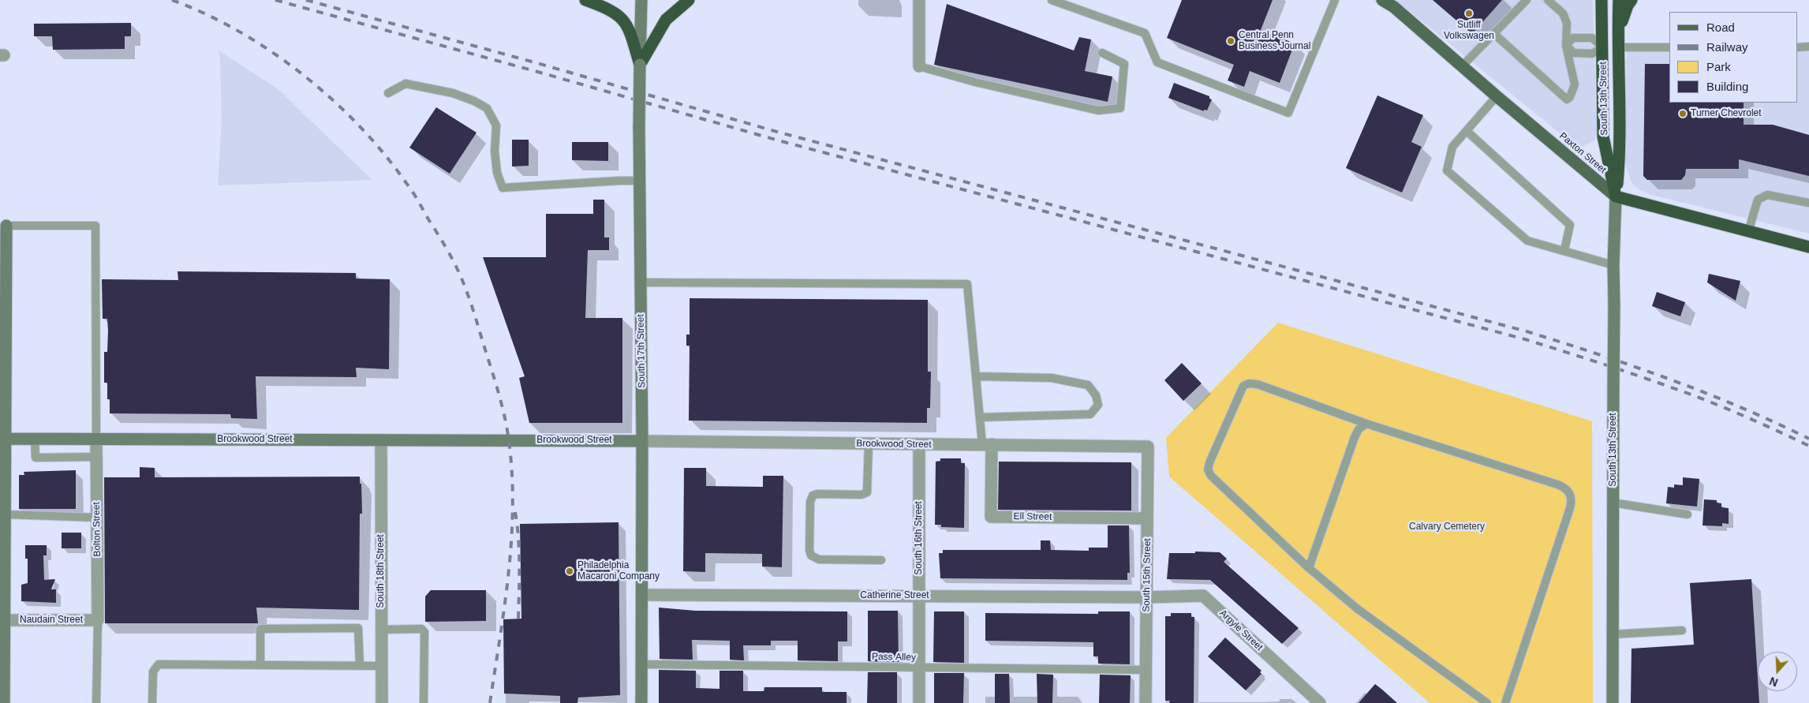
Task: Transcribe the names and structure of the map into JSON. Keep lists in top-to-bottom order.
{
  "streets": {
    "highway": ["South 13th Street", "Paxton Street"],
    "main road": ["South 17th Street", "Brookwood Street"],
    "street": [
      "Ell Street",
      "Bolton Street",
      "South 16th Street",
      "South 18th Street",
      "South 15th Street",
      "Catherine Street",
      "Naudain Street",
      "Argyle Street"
    ],
    "lane": ["Pass Alley"]
  },
  "crossings": [
    ["South 13th Street", "Paxton Street"],
    ["South 17th Street", "Brookwood Street"],
    ["South 17th Street", "Catherine Street"],
    ["South 17th Street", "Pass Alley"],
    ["Brookwood Street", "Ell Street"],
    ["Brookwood Street", "Bolton Street"],
    ["Brookwood Street", "South 16th Street"],
    ["Brookwood Street", "South 18th Street"],
    ["Brookwood Street", "South 15th Street"],
    ["Ell Street", "South 15th Street"],
    ["Bolton Street", "Naudain Street"],
    ["South 16th Street", "Catherine Street"],
    ["South 16th Street", "Pass Alley"],
    ["South 15th Street", "Catherine Street"],
    ["South 15th Street", "Argyle Street"],
    ["South 15th Street", "Pass Alley"],
    ["Catherine Street", "Argyle Street"]
  ],
  "parks": ["Calvary Cemetery"],
  "places": [
    "Sutliff Volkswagen",
    "Central Penn Business Journal",
    "Turner Chevrolet",
    "Philadelphia Macaroni Company"
  ],
  "legend": [
    "Road",
    "Railway",
    "Park",
    "Building"
  ],
  "north": "bottom"
}
